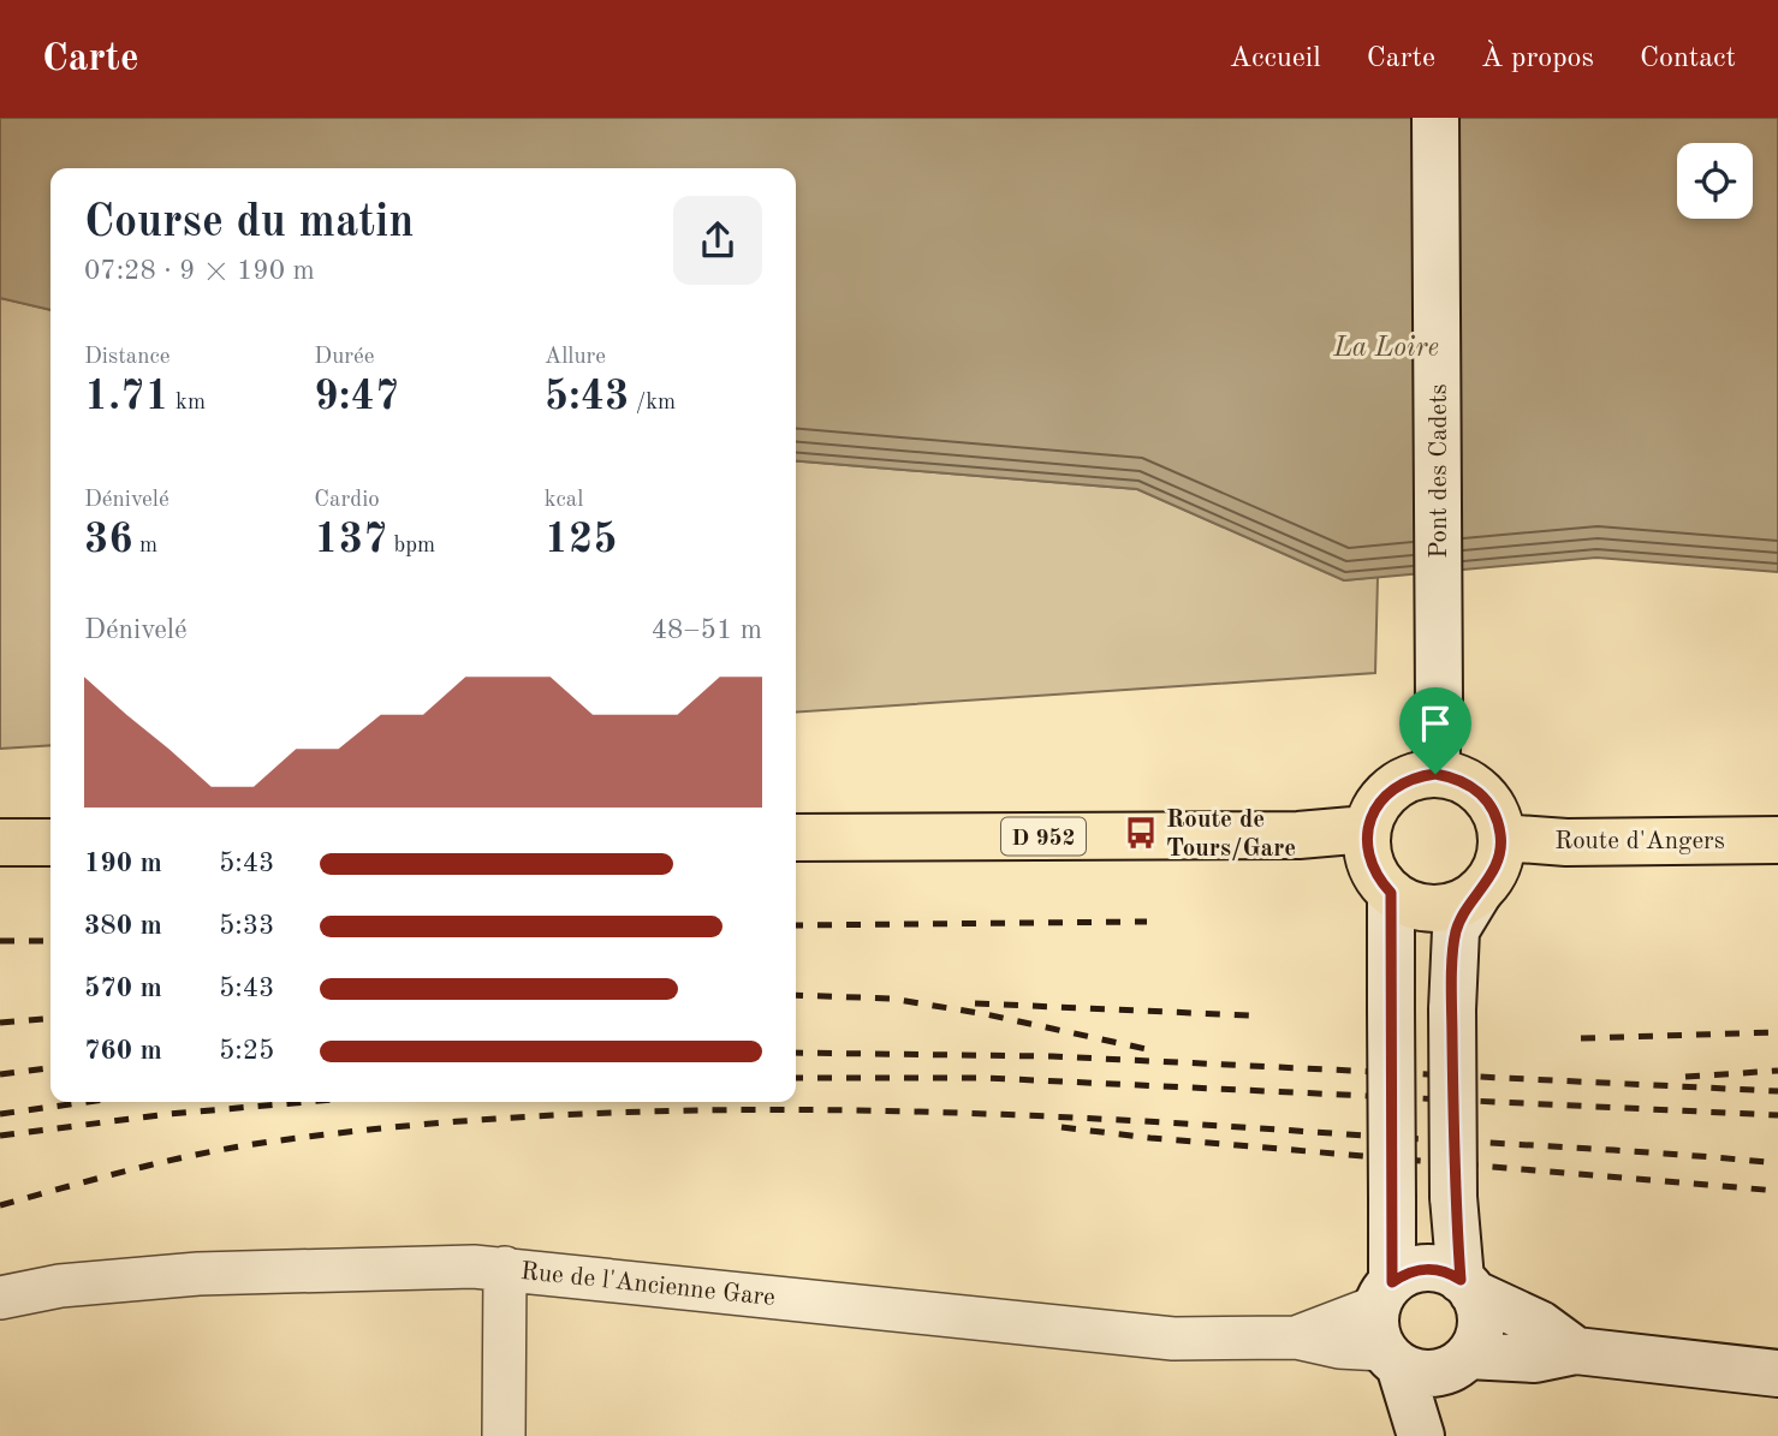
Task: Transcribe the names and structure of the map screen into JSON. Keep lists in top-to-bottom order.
{
  "streets": {
    "main road": ["Pont des Cadets", "D 952", "Route d'Angers"],
    "street": ["Rue de l'Ancienne Gare"]
  },
  "crossings": [
    ["Pont des Cadets", "D 952"],
    ["Pont des Cadets", "Route d'Angers"],
    ["D 952", "Route d'Angers"]
  ],
  "water": ["La Loire"],
  "places": {
    "bus stop": ["Route de Tours/Gare"]
  },
  "page": {
    "header": "Carte",
    "nav": [
      "Accueil",
      "Carte",
      "À propos",
      "Contact"
    ],
    "heading": ["Course du matin", "07:28 · 9 × 190 m"],
    "stats": [
      ["Distance", "1.71 km"],
      ["Durée", "9:47"],
      ["Allure", "5:43 /km"],
      ["Dénivelé", "36 m"],
      ["Cardio", "137 bpm"],
      ["kcal", "125"]
    ],
    "chart": ["Dénivelé", "48–51 m"],
    "list": [
      {
        "name": "190 m",
        "note": "5:43"
      },
      {
        "name": "380 m",
        "note": "5:33"
      },
      {
        "name": "570 m",
        "note": "5:43"
      },
      {
        "name": "760 m",
        "note": "5:25"
      }
    ]
  }
}
